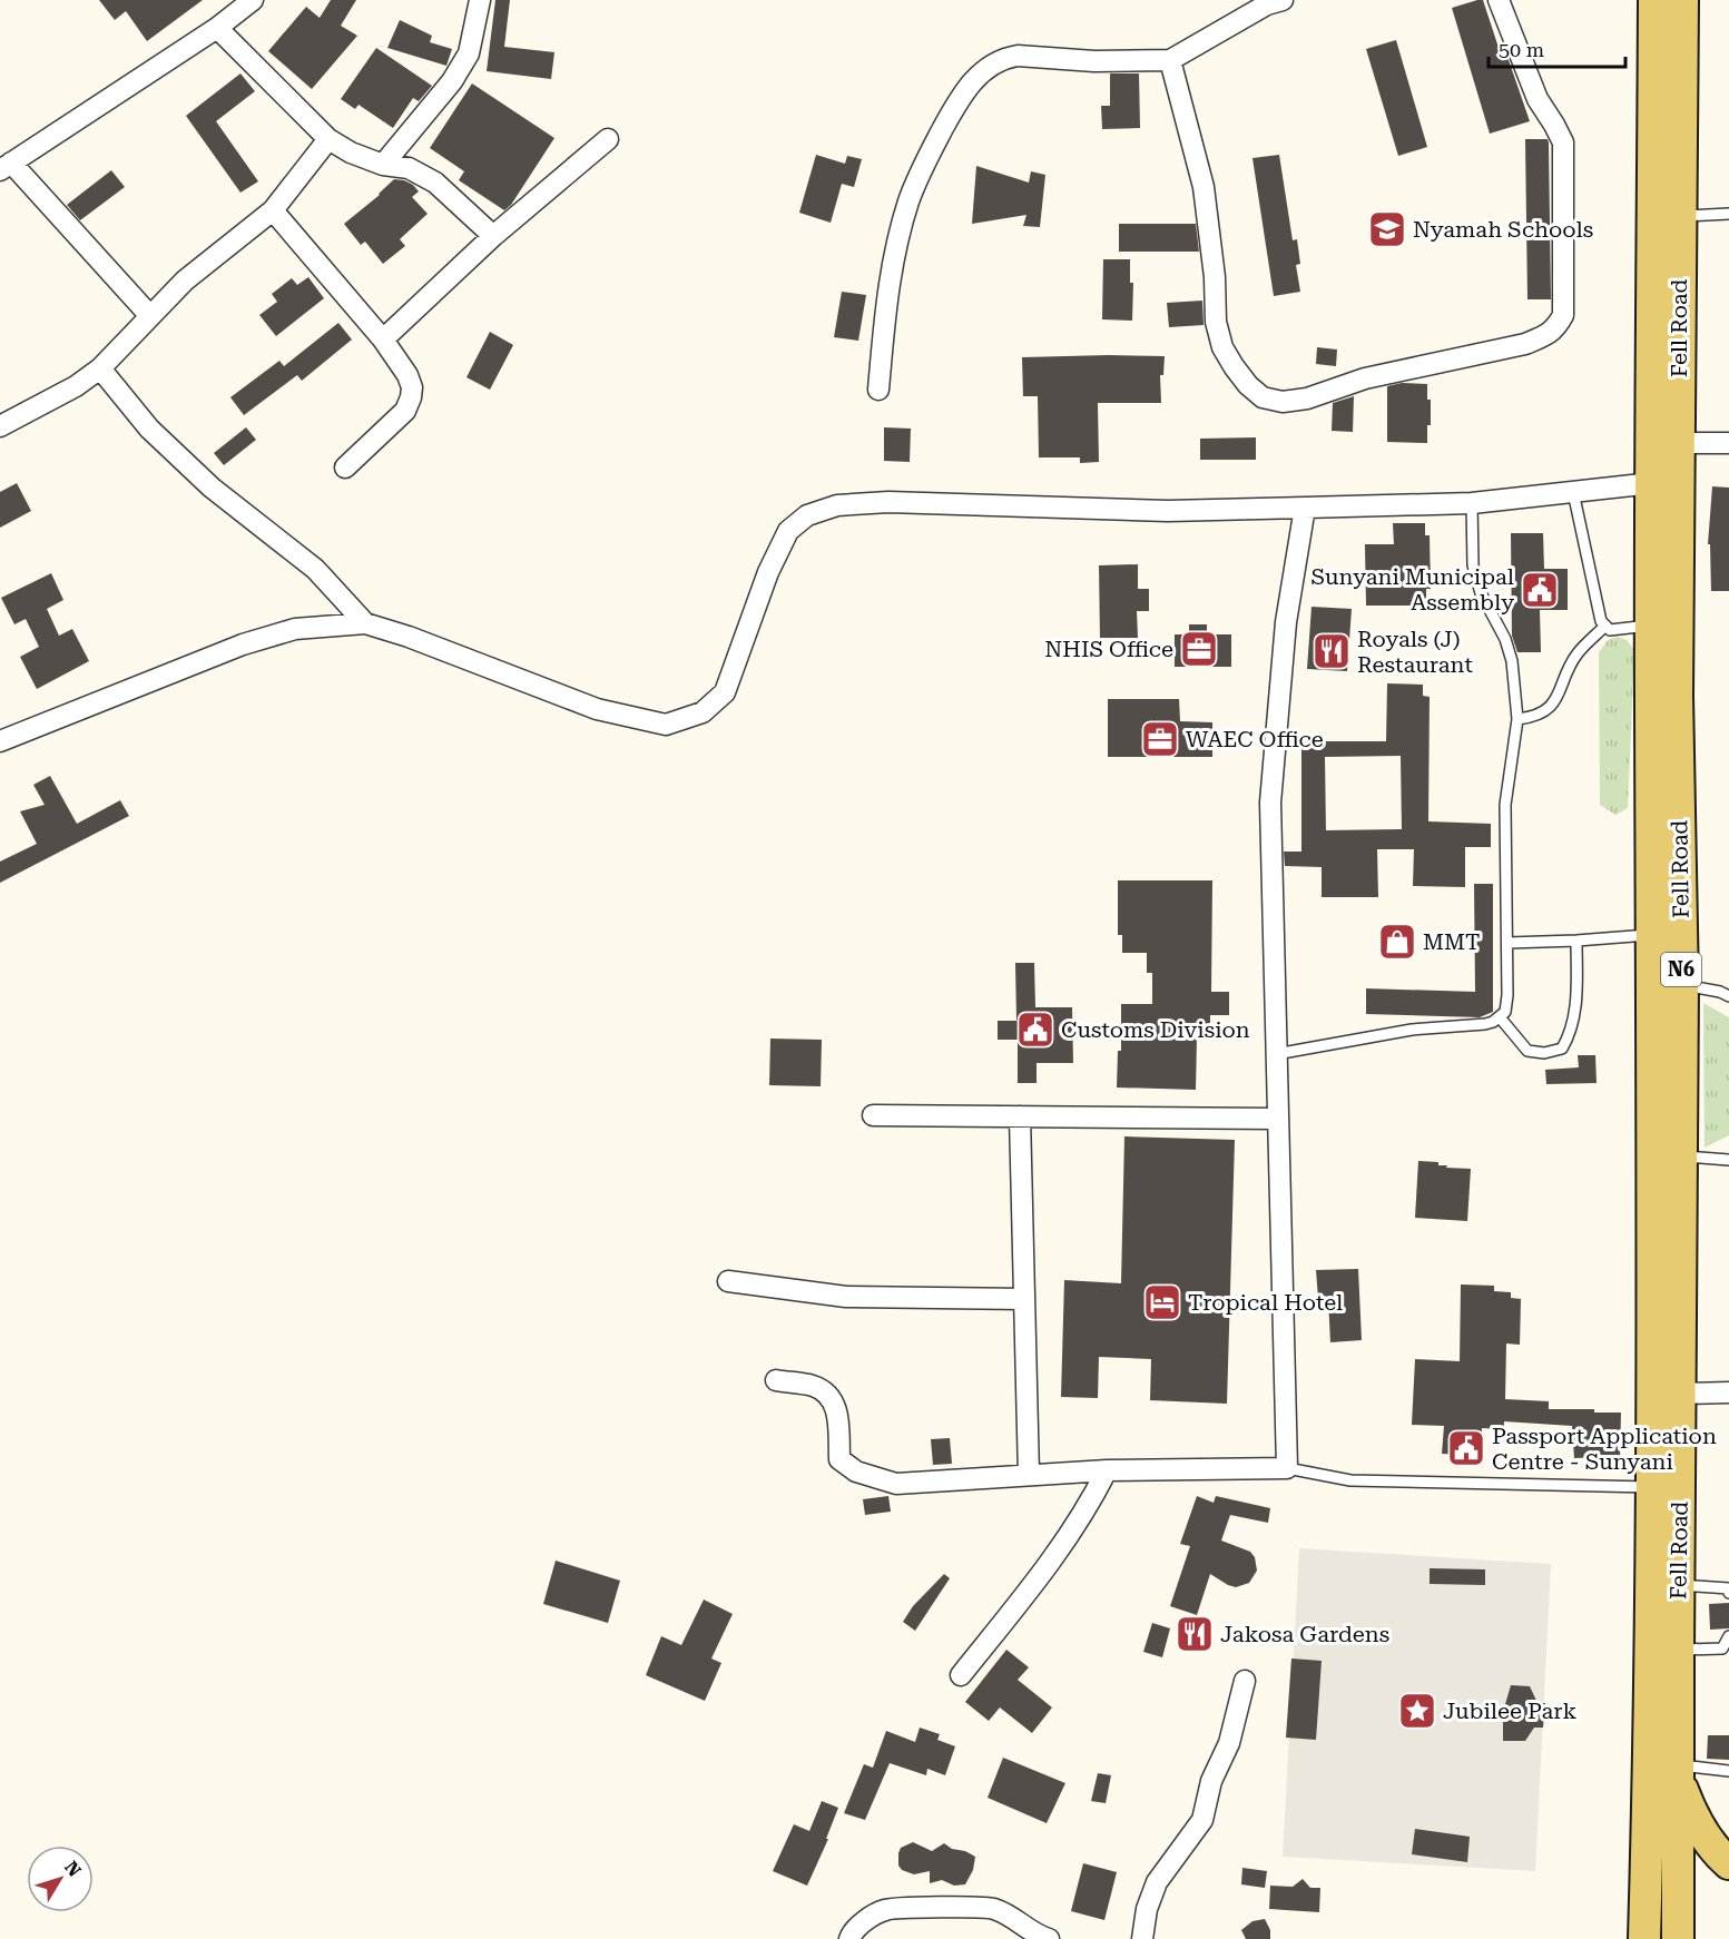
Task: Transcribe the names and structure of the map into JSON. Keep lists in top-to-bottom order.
{
  "streets": {
    "main road": ["Fell Road", "N6"]
  },
  "places": {
    "school or university": ["Nyamah Schools"],
    "public building": ["Sunyani Municipal Assembly", "Customs Division", "Passport Application Centre - Sunyani"],
    "office": ["NHIS Office", "WAEC Office"],
    "restaurant": ["Royals (J) Restaurant", "Jakosa Gardens"],
    "shop": ["MMT"],
    "hotel": ["Tropical Hotel"],
    "place": ["Jubilee Park"]
  },
  "scale_bar": "50 m",
  "north": "top right"
}
